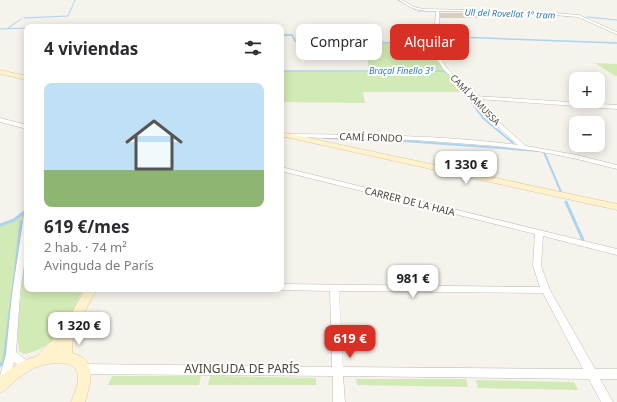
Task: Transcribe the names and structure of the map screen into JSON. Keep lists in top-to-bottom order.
{
  "streets": {
    "street": [
      "CAMÍ XAMUSSA",
      "CAMÍ FONDO",
      "CARRER DE LA HAIA",
      "AVINGUDA DE PARÍS"
    ]
  },
  "crossings": [
    ["CAMÍ XAMUSSA", "CAMÍ FONDO"]
  ],
  "water": ["Ull del Rovellat 1º tram", "Braçal Finello 3ª"],
  "page": {
    "chip": ["Comprar", "Alquilar"],
    "heading": "4 viviendas",
    "map_buttons": ["+", "−"],
    "list": [
      {
        "name": "619 €/mes",
        "note": "2 hab. · 74 m² · Avinguda de París"
      }
    ],
    "price": [
      "1 330 €",
      "981 €",
      "1 320 €",
      "619 €"
    ]
  }
}
